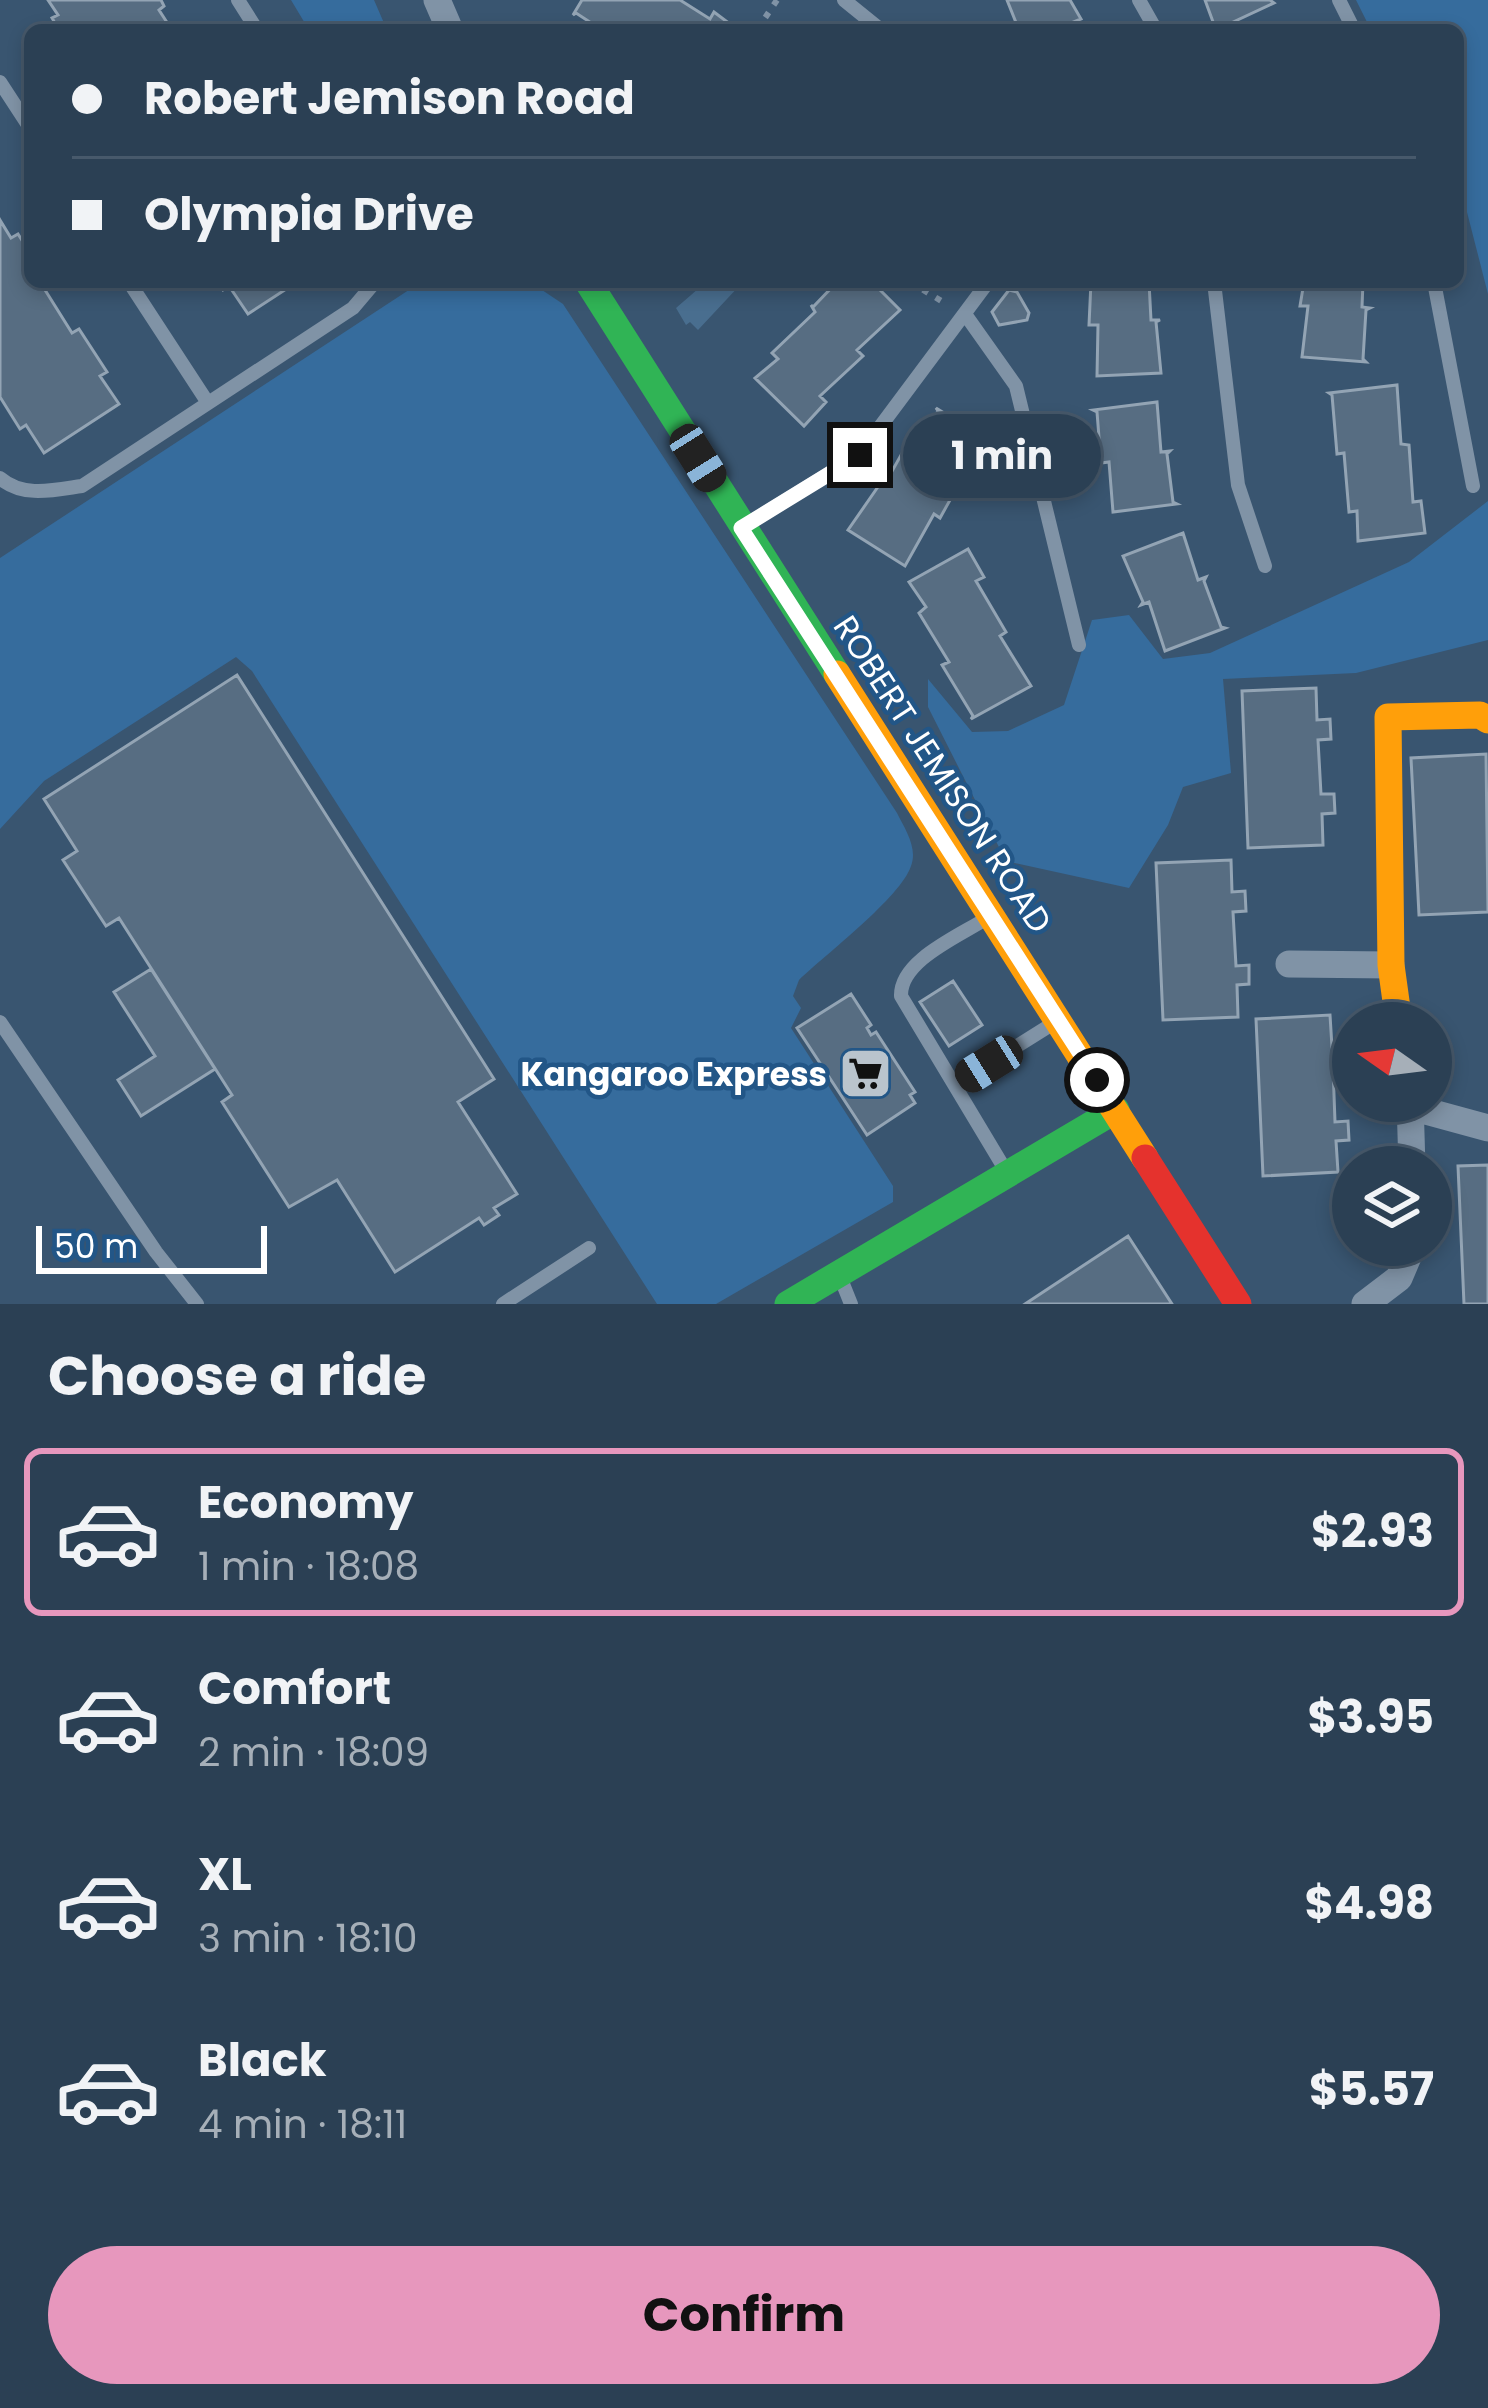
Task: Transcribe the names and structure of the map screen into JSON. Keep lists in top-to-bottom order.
{
  "streets": {
    "street": ["ROBERT JEMISON ROAD"]
  },
  "places": {
    "supermarket": ["Kangaroo Express"]
  },
  "scale_bar": "50 m",
  "north": "left",
  "page": {
    "banner": ["Robert Jemison Road", "Olympia Drive"],
    "bubble": "1 min",
    "scale": "50 m",
    "heading": "Choose a ride",
    "list": [
      {
        "name": "Economy",
        "note": "1 min · 18:08",
        "value": "$2.93"
      },
      {
        "name": "Comfort",
        "note": "2 min · 18:09",
        "value": "$3.95"
      },
      {
        "name": "XL",
        "note": "3 min · 18:10",
        "value": "$4.98"
      },
      {
        "name": "Black",
        "note": "4 min · 18:11",
        "value": "$5.57"
      }
    ],
    "buttons": "Confirm"
  }
}
